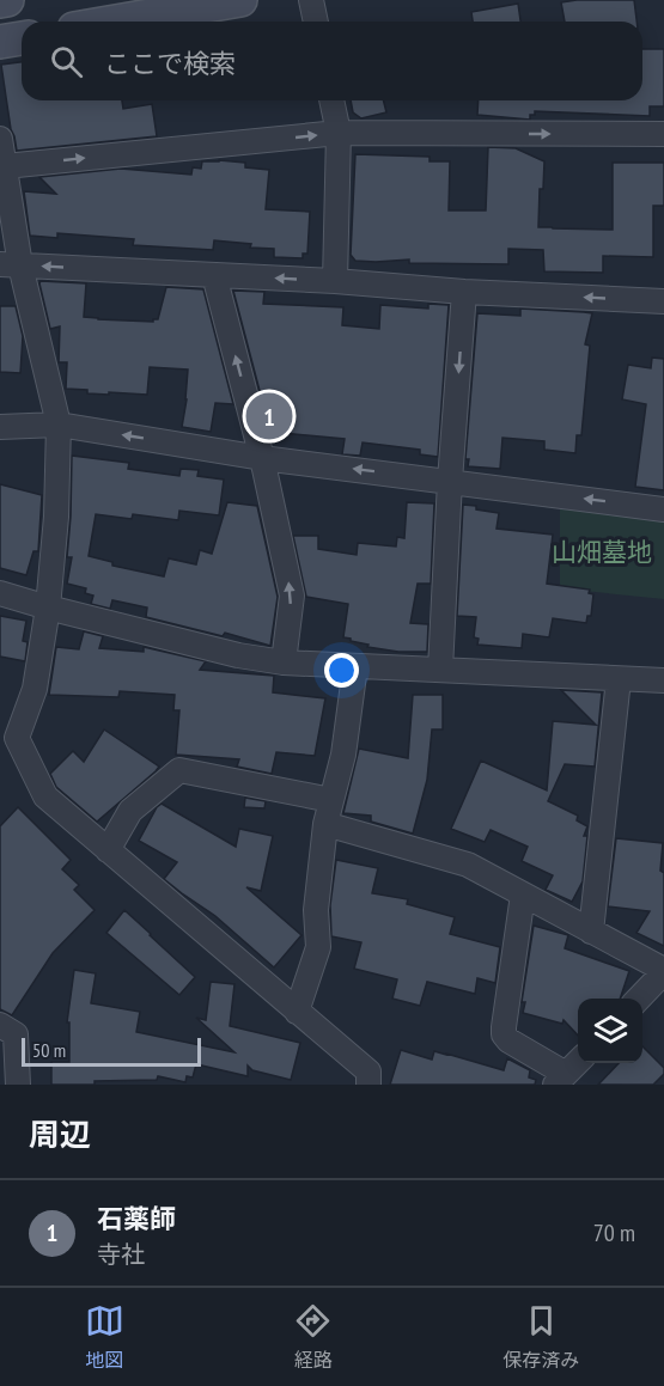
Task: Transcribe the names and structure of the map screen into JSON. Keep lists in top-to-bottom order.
{
  "parks": ["山畑墓地"],
  "scale_bar": "50 m",
  "page": {
    "search": "ここで検索",
    "pins": "1",
    "scale": "50 m",
    "heading": "周辺",
    "list": [
      {
        "mark": "1",
        "name": "石薬師",
        "note": "寺社",
        "value": "70 m"
      }
    ],
    "nav": ["地図", "経路", "保存済み"]
  }
}
